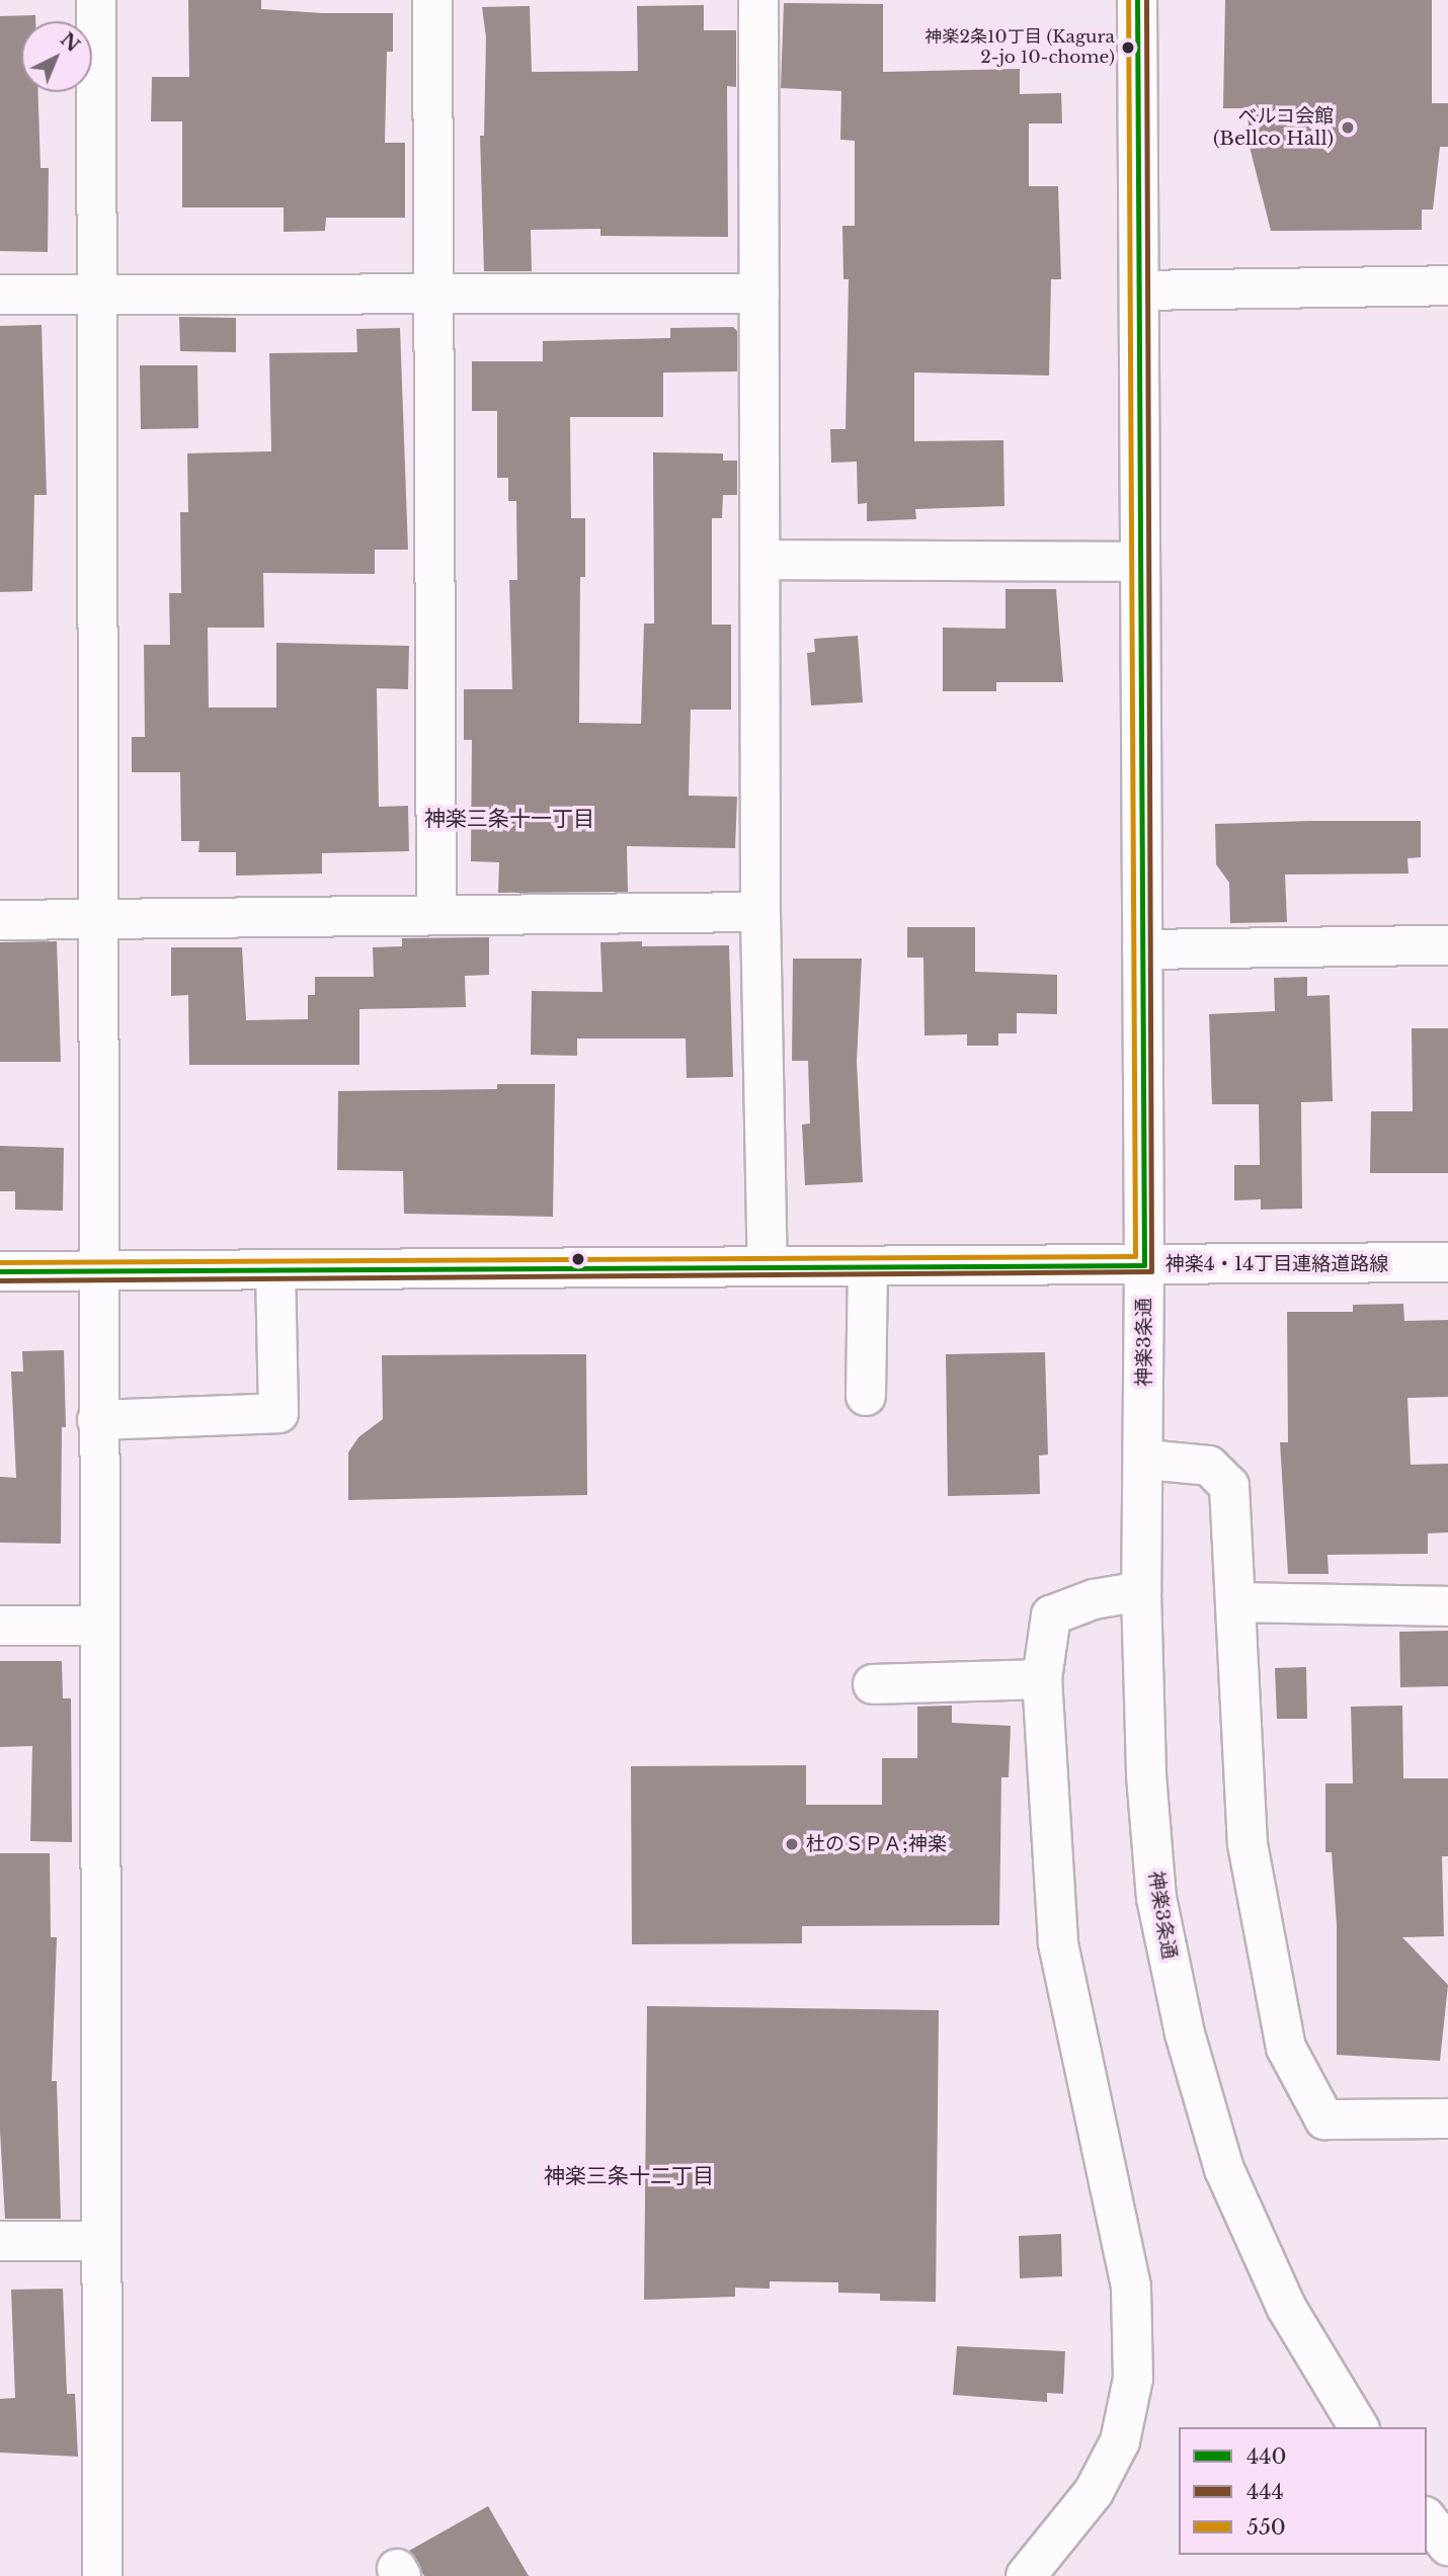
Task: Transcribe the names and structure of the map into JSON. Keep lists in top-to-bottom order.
{
  "streets": {
    "street": ["神楽4・14丁目連絡道路線", "神楽3条通"]
  },
  "crossings": [
    ["神楽4・14丁目連絡道路線", "神楽3条通"]
  ],
  "districts": ["神楽三条十一丁目", "神楽三条十二丁目"],
  "places": ["神楽2条10丁目 (Kagura 2-jo 10-chome)", "ベルコ会館 (Bellco Hall)", "杜のＳＰＡ;神楽"],
  "lines": ["transit line 440", "transit line 444", "transit line 550"],
  "legend": ["440", "444", "550"],
  "north": "top right"
}
